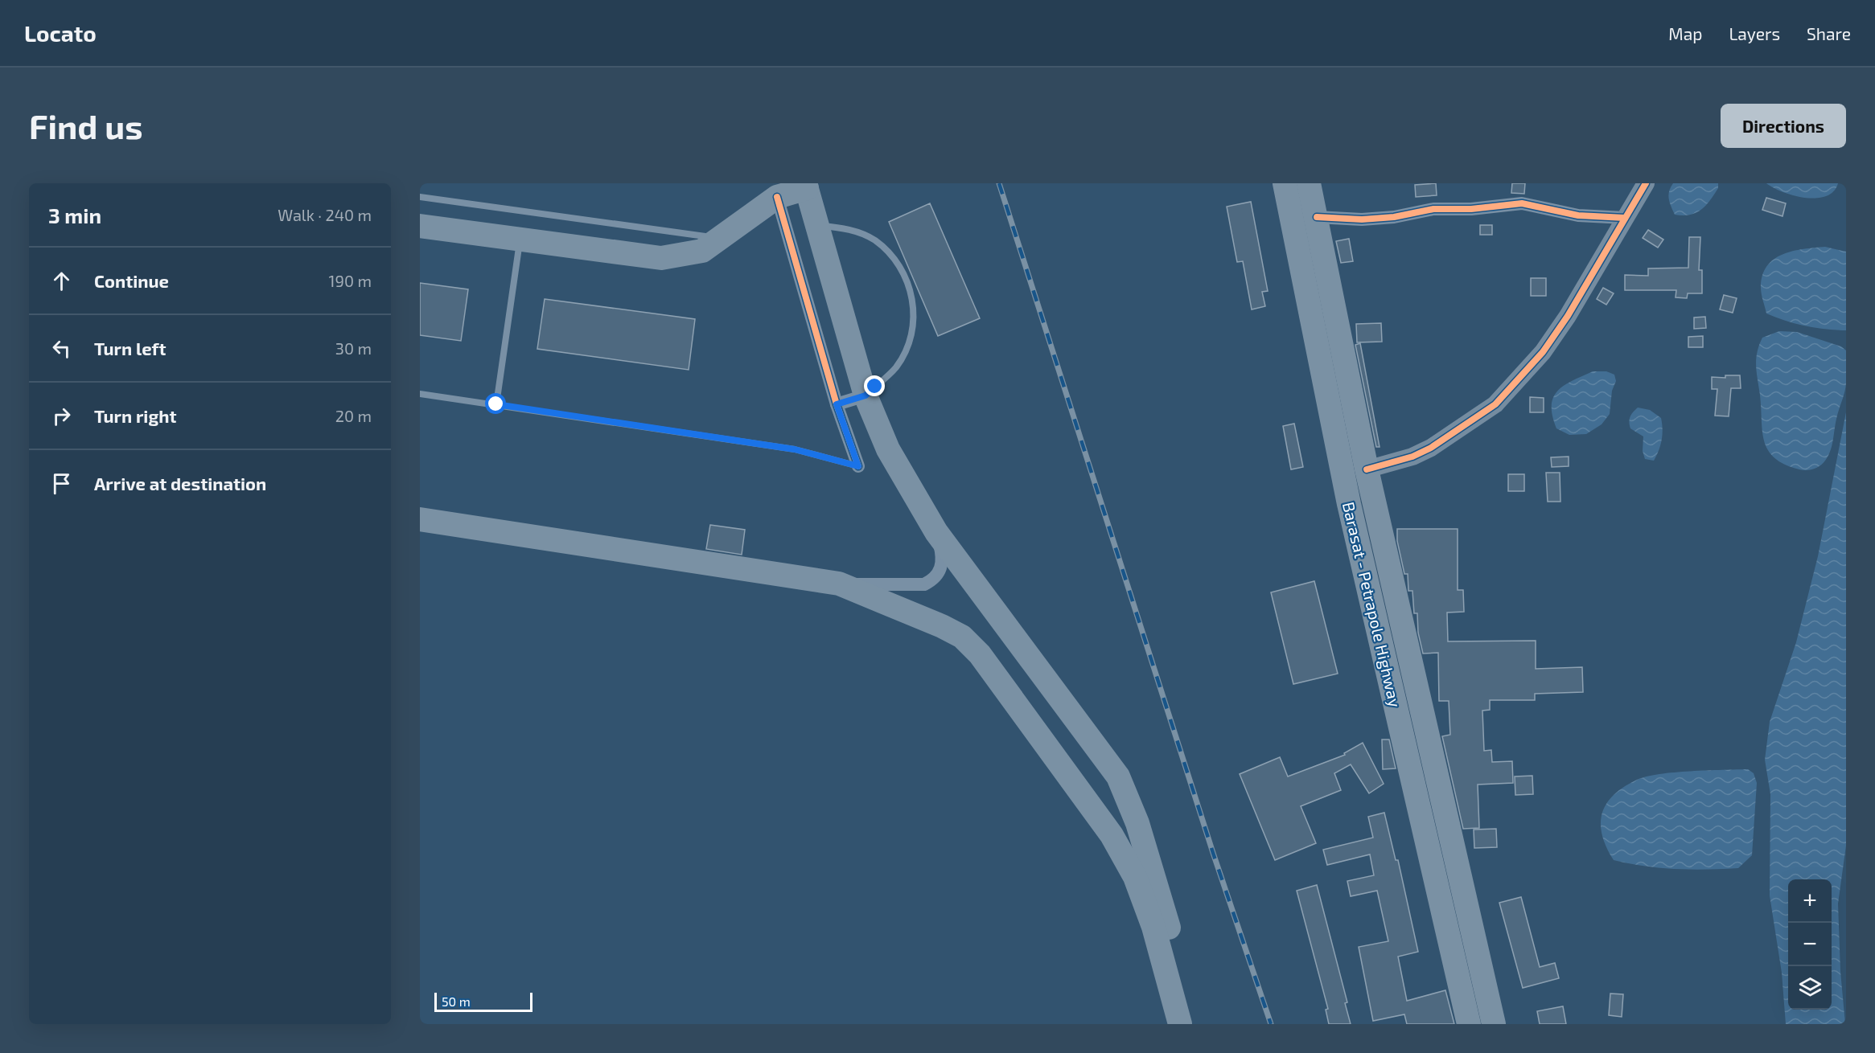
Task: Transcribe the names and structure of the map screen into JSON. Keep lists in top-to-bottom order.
{
  "streets": {
    "highway": ["Barasat - Petrapole Highway"]
  },
  "scale_bar": "50 m",
  "page": {
    "header": "Locato",
    "nav": ["Map", "Layers", "Share"],
    "buttons": "Directions",
    "title": "Find us",
    "heading": ["3 min", "Walk · 240 m"],
    "list": [
      ["Continue", "190 m"],
      ["Turn left", "30 m"],
      ["Turn right", "20 m"],
      "Arrive at destination"
    ],
    "map_buttons": ["+", "−"],
    "scale": "50 m"
  }
}
